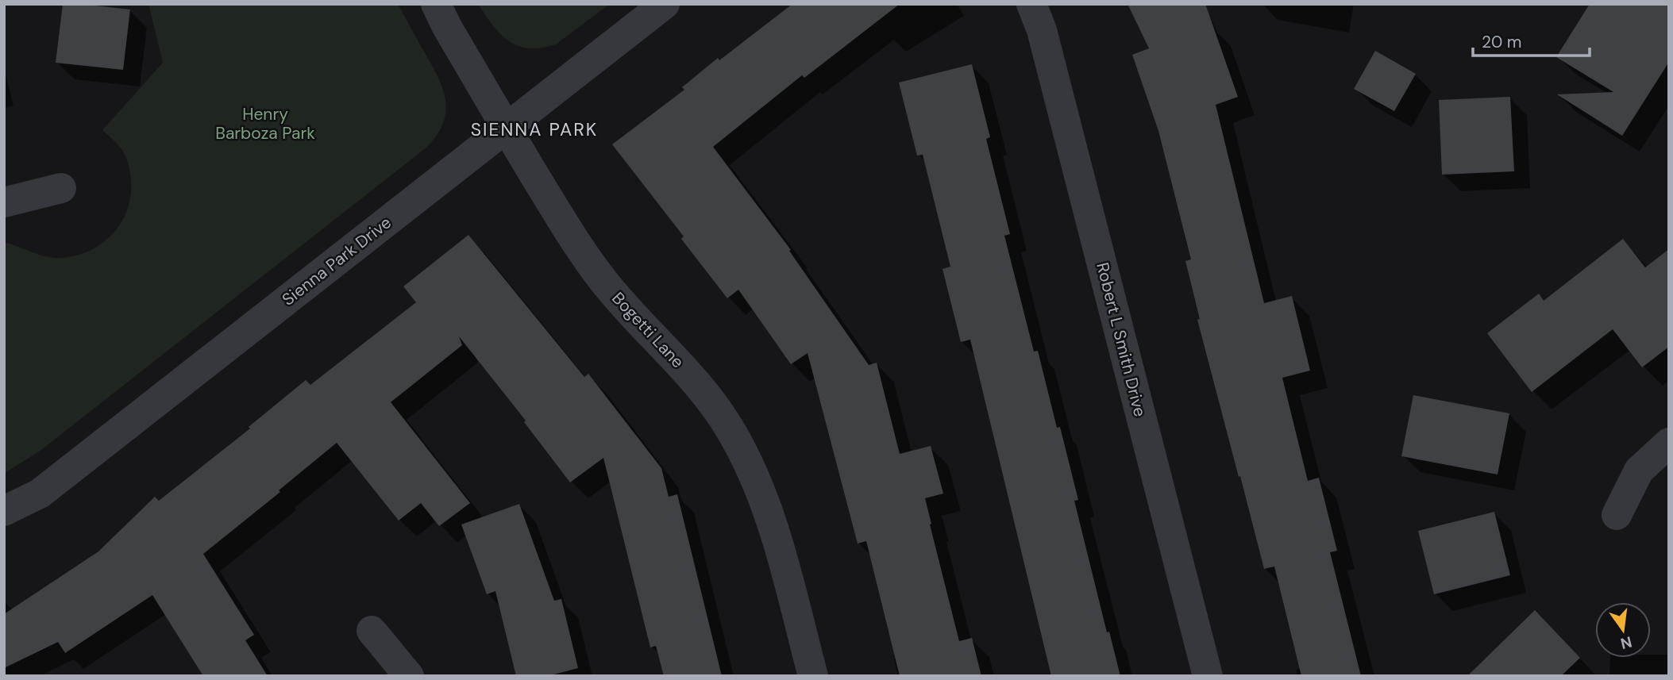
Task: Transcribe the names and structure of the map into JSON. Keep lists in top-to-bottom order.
{
  "streets": {
    "street": ["Sienna Park Drive", "Bogetti Lane", "Robert L Smith Drive"]
  },
  "crossings": [
    ["Sienna Park Drive", "Bogetti Lane"]
  ],
  "districts": ["SIENNA PARK"],
  "parks": ["Henry Barboza Park"],
  "scale_bar": "20 m",
  "north": "bottom"
}
